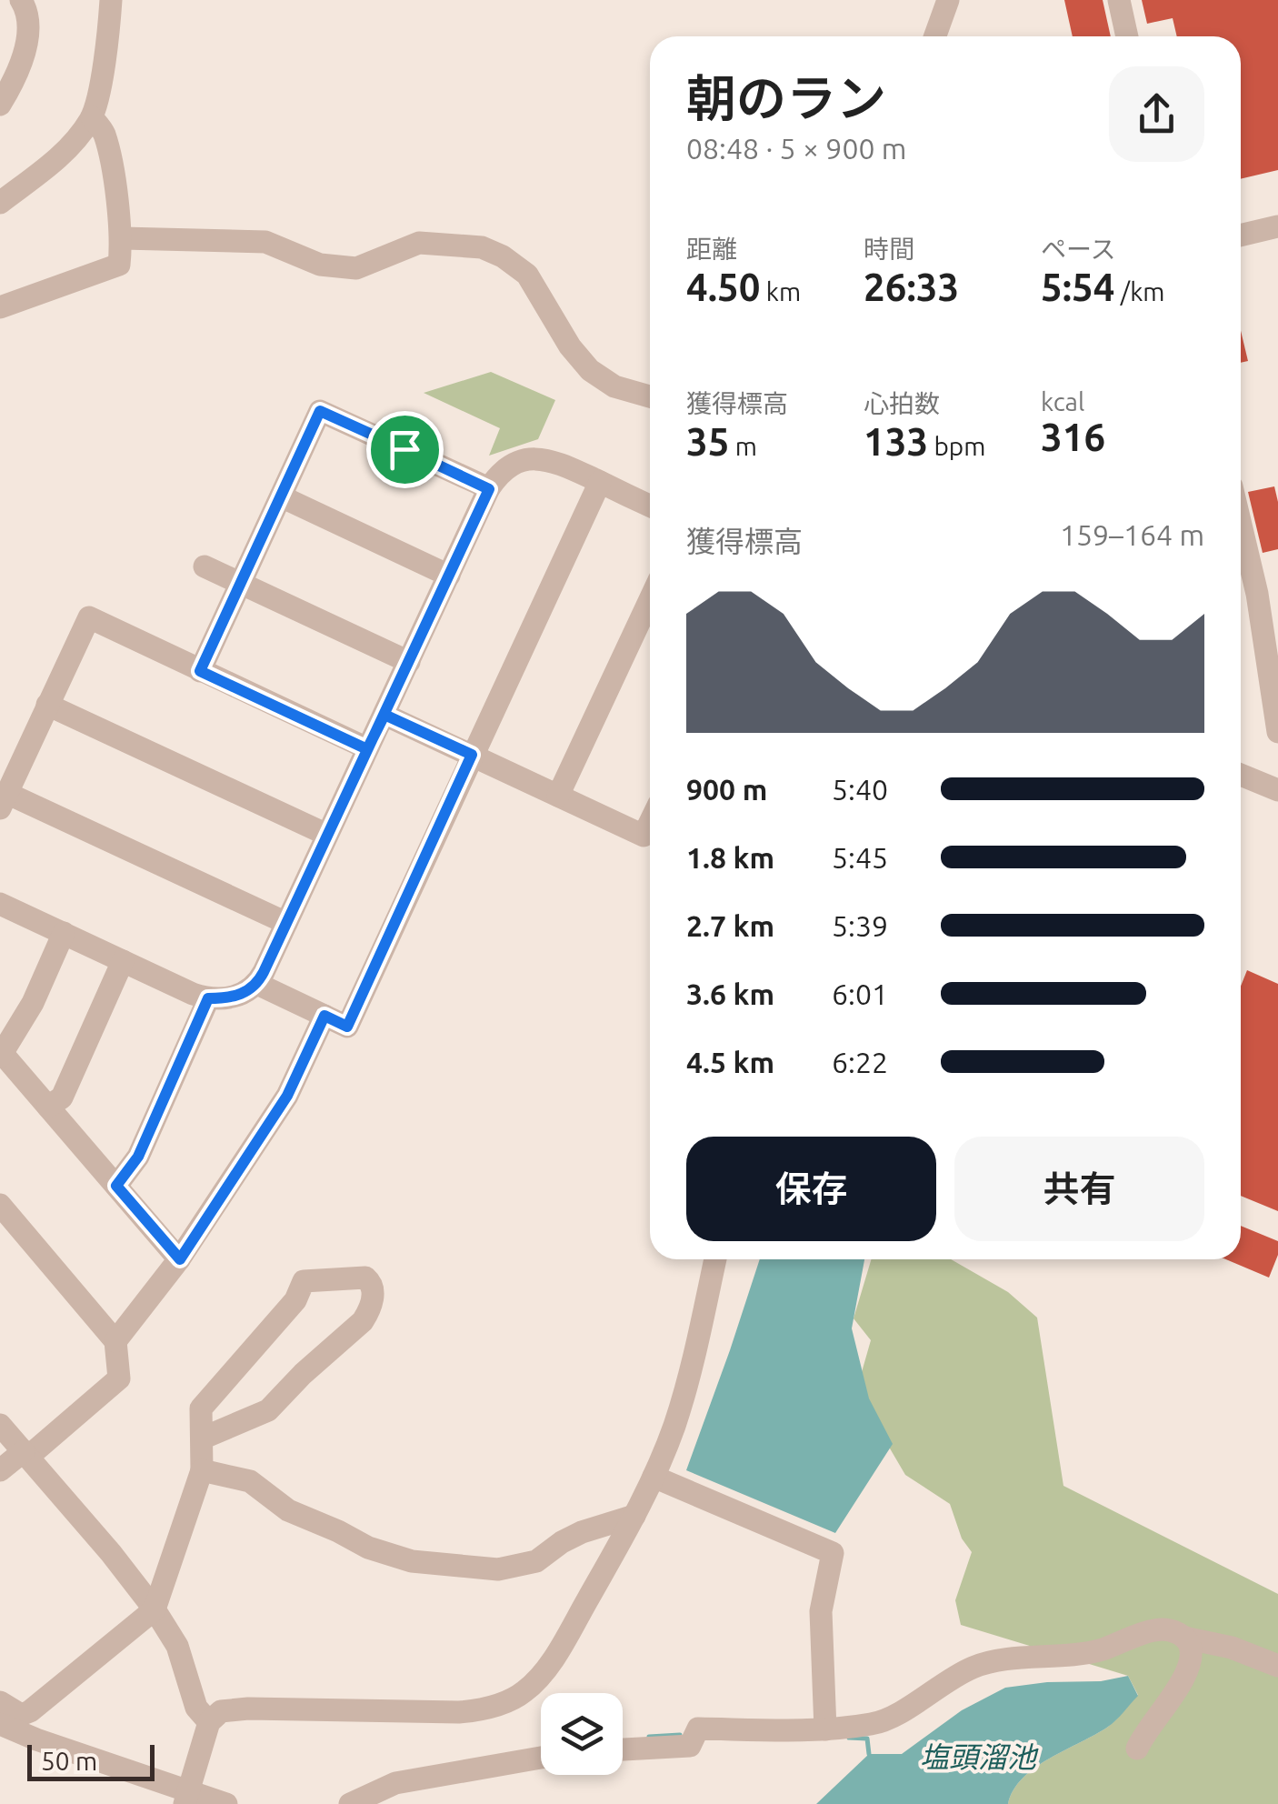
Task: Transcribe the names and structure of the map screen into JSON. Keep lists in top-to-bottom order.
{
  "water": ["塩頭溜池"],
  "scale_bar": "50 m",
  "page": {
    "heading": ["朝のラン", "08:48 · 5 × 900 m"],
    "stats": [
      ["距離", "4.50 km"],
      ["時間", "26:33"],
      ["ペース", "5:54 /km"],
      ["獲得標高", "35 m"],
      ["心拍数", "133 bpm"],
      ["kcal", "316"]
    ],
    "chart": ["獲得標高", "159–164 m"],
    "list": [
      {
        "name": "900 m",
        "note": "5:40"
      },
      {
        "name": "1.8 km",
        "note": "5:45"
      },
      {
        "name": "2.7 km",
        "note": "5:39"
      },
      {
        "name": "3.6 km",
        "note": "6:01"
      },
      {
        "name": "4.5 km",
        "note": "6:22"
      }
    ],
    "buttons": ["保存", "共有"],
    "scale": "50 m"
  }
}
